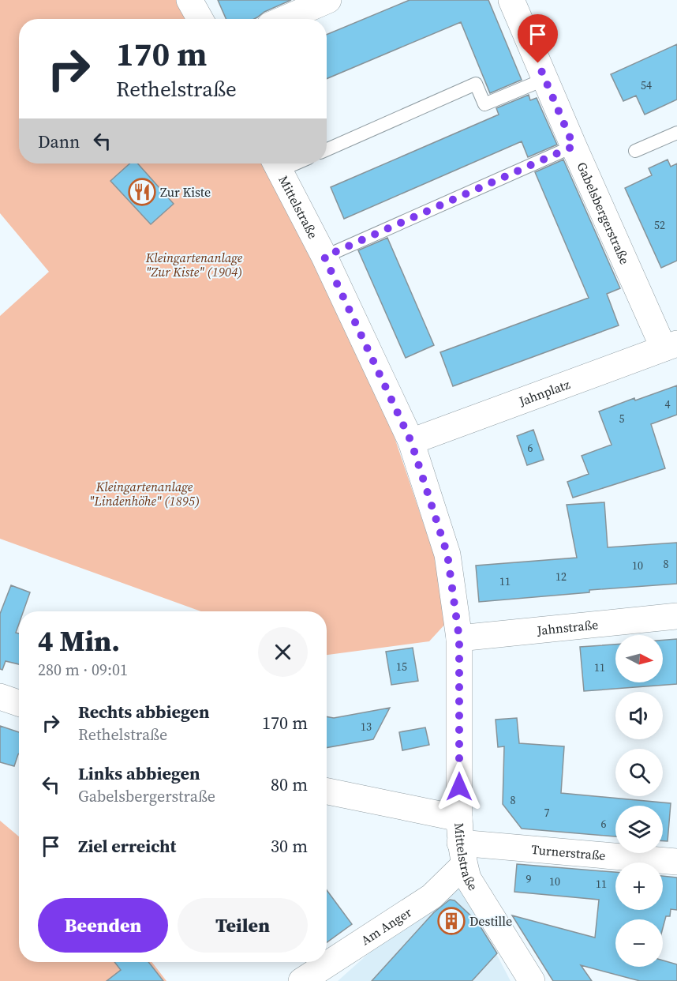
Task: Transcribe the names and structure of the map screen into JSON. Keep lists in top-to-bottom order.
{
  "streets": {
    "street": [
      "Mittelstraße",
      "Gabelsbergerstraße",
      "Jahnplatz",
      "Jahnstraße",
      "Turnerstraße",
      "Am Anger"
    ]
  },
  "crossings": [
    ["Mittelstraße", "Jahnplatz"],
    ["Mittelstraße", "Jahnstraße"],
    ["Mittelstraße", "Turnerstraße"],
    ["Mittelstraße", "Am Anger"],
    ["Gabelsbergerstraße", "Jahnplatz"],
    ["Turnerstraße", "Am Anger"]
  ],
  "parks": ["Kleingartenanlage \"Zur Kiste\" (1904)", "Kleingartenanlage \"Lindenhöhe\" (1895)"],
  "places": {
    "restaurant": ["Zur Kiste"],
    "building": ["Destille"]
  },
  "house_numbers": [
    "54",
    "52",
    "4",
    "5",
    "6",
    "8",
    "10",
    "12",
    "11",
    "15",
    "11",
    "13",
    "8",
    "7",
    "6",
    "9",
    "10",
    "11"
  ],
  "north": "right",
  "page": {
    "turn": ["170 m", "Rethelstraße"],
    "then": "Dann",
    "heading": ["4 Min.", "280 m · 09:01"],
    "map_buttons": ["+", "−"],
    "list": [
      {
        "name": "Rechts abbiegen",
        "note": "Rethelstraße",
        "value": "170 m"
      },
      {
        "name": "Links abbiegen",
        "note": "Gabelsbergerstraße",
        "value": "80 m"
      },
      {
        "name": "Ziel erreicht",
        "value": "30 m"
      }
    ],
    "buttons": ["Beenden", "Teilen"]
  }
}
